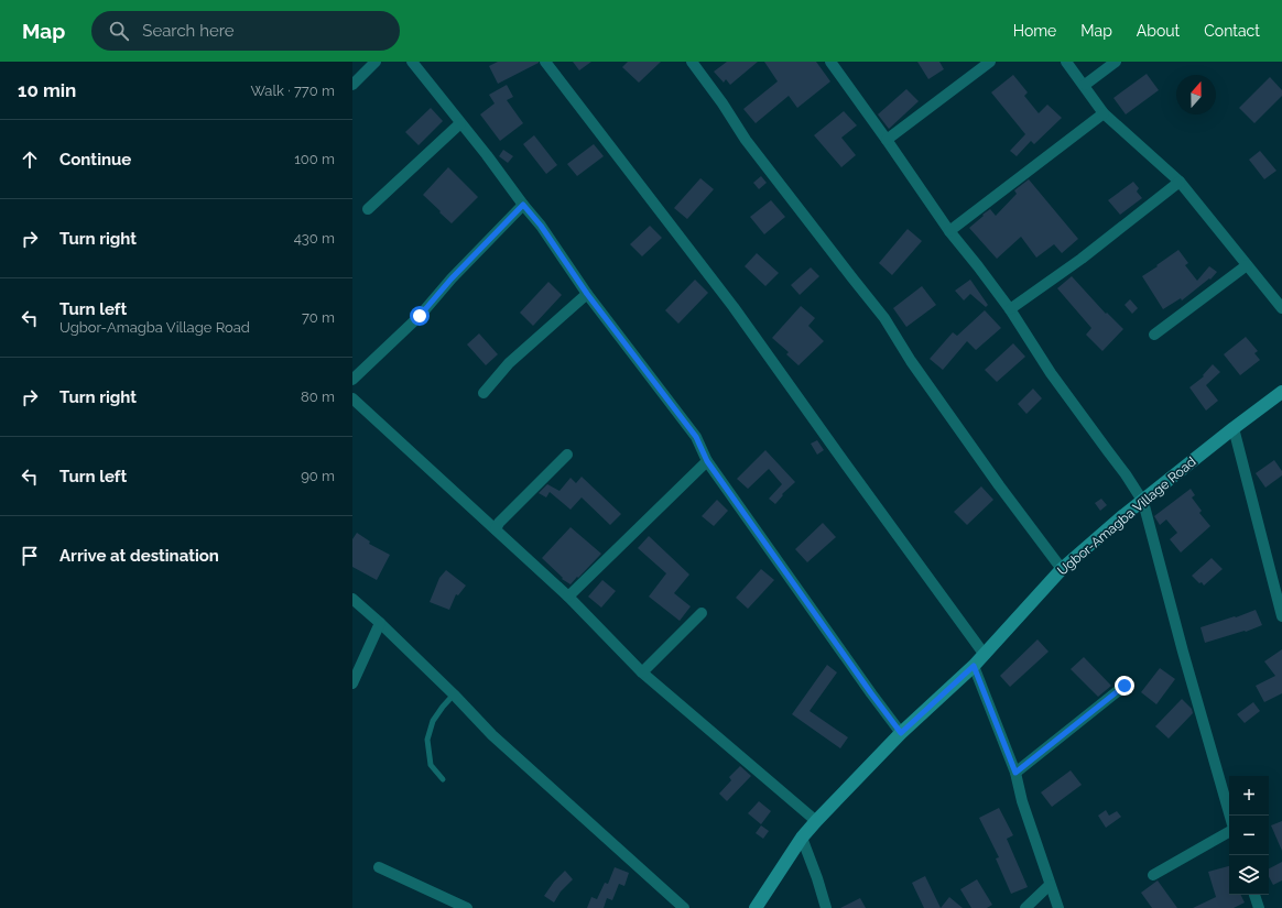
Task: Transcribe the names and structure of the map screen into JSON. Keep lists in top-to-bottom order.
{
  "streets": {
    "street": ["Ugbor-Amagba Village Road"]
  },
  "north": "top",
  "page": {
    "header": "Map",
    "search": "Search here",
    "nav": [
      "Home",
      "Map",
      "About",
      "Contact"
    ],
    "heading": ["10 min", "Walk · 770 m"],
    "list": [
      ["Continue", "100 m"],
      ["Turn right", "430 m"],
      ["Turn left", "Ugbor-Amagba Village Road", "70 m"],
      ["Turn right", "80 m"],
      ["Turn left", "90 m"],
      "Arrive at destination"
    ],
    "map_buttons": ["+", "−"]
  }
}
